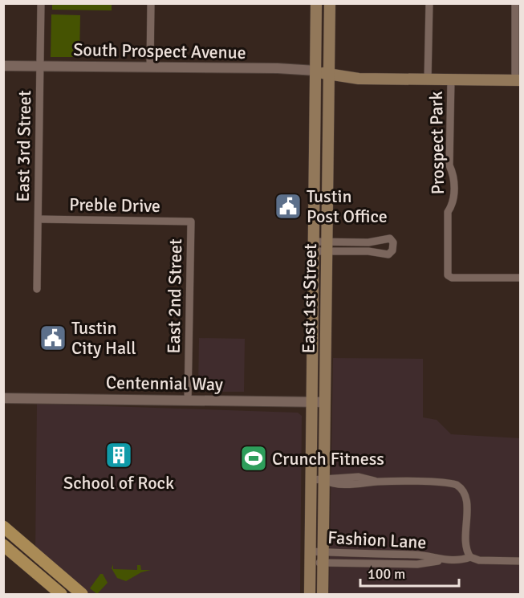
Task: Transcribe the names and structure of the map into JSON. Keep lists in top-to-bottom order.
{
  "streets": {
    "main road": ["East 1st Street"],
    "street": [
      "South Prospect Avenue",
      "Prospect Park",
      "East 3rd Street",
      "Preble Drive",
      "East 2nd Street",
      "Centennial Way",
      "Fashion Lane"
    ]
  },
  "crossings": [
    ["South Prospect Avenue", "East 3rd Street"],
    ["South Prospect Avenue", "East 1st Street"],
    ["East 3rd Street", "Preble Drive"],
    ["Preble Drive", "East 2nd Street"],
    ["East 2nd Street", "Centennial Way"],
    ["East 1st Street", "Centennial Way"],
    ["East 1st Street", "Fashion Lane"]
  ],
  "places": {
    "public building": ["Tustin Post Office", "Tustin City Hall"],
    "building": ["School of Rock"],
    "sports": ["Crunch Fitness"]
  },
  "scale_bar": "100 m"
}
